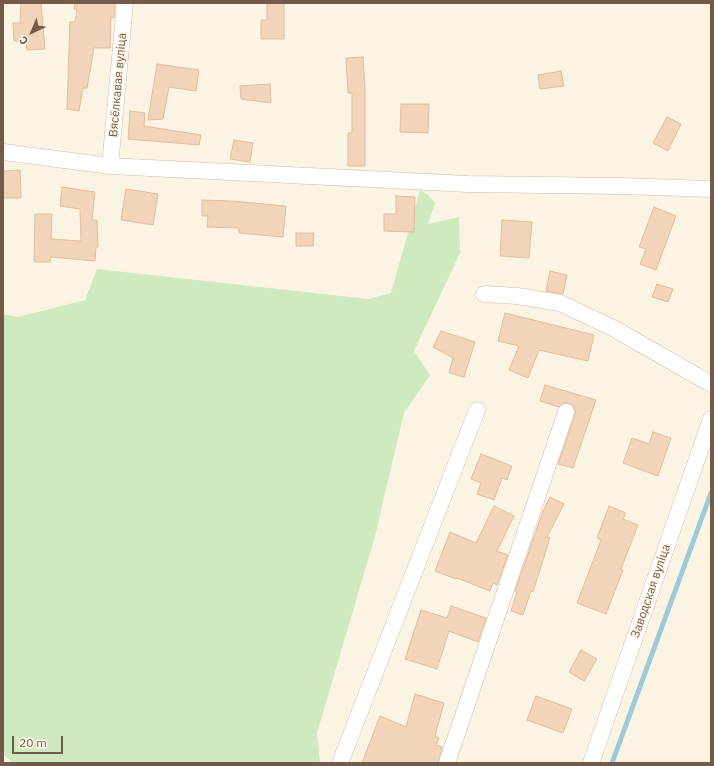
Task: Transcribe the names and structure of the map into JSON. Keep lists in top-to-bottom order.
{
  "streets": {
    "street": ["Вясёлкавая вуліца", "Заводская вуліца"]
  },
  "scale_bar": "20 m",
  "north": "bottom left"
}
